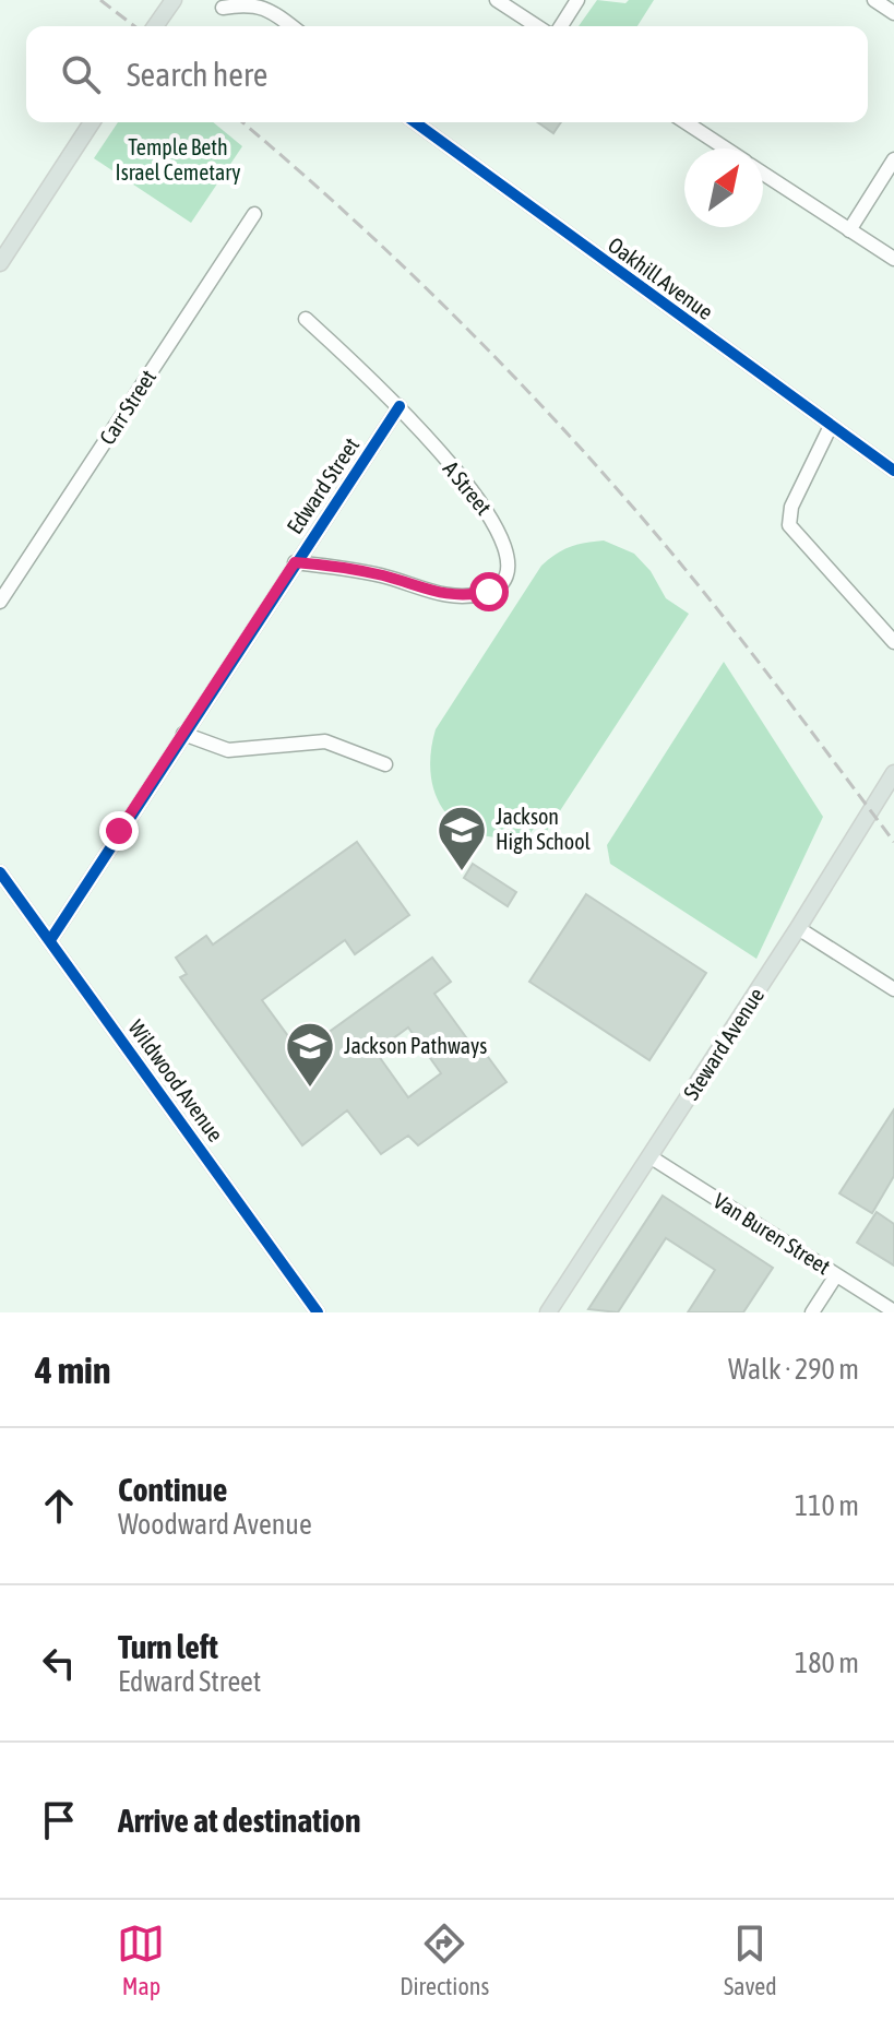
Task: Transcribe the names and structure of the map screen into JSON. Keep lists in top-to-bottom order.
{
  "streets": {
    "main road": ["Steward Avenue"],
    "street": [
      "Oakhill Avenue",
      "Carr Street",
      "Edward Street",
      "A Street",
      "Wildwood Avenue",
      "Van Buren Street"
    ]
  },
  "crossings": [
    ["Edward Street", "A Street"],
    ["Edward Street", "Wildwood Avenue"],
    ["Steward Avenue", "Van Buren Street"]
  ],
  "parks": ["Temple Beth Israel Cemetary"],
  "places": {
    "school or university": ["Jackson High School", "Jackson Pathways"]
  },
  "north": "top right",
  "page": {
    "search": "Search here",
    "heading": ["4 min", "Walk · 290 m"],
    "list": [
      ["Continue", "Woodward Avenue", "110 m"],
      ["Turn left", "Edward Street", "180 m"],
      "Arrive at destination"
    ],
    "nav": ["Map", "Directions", "Saved"]
  }
}
